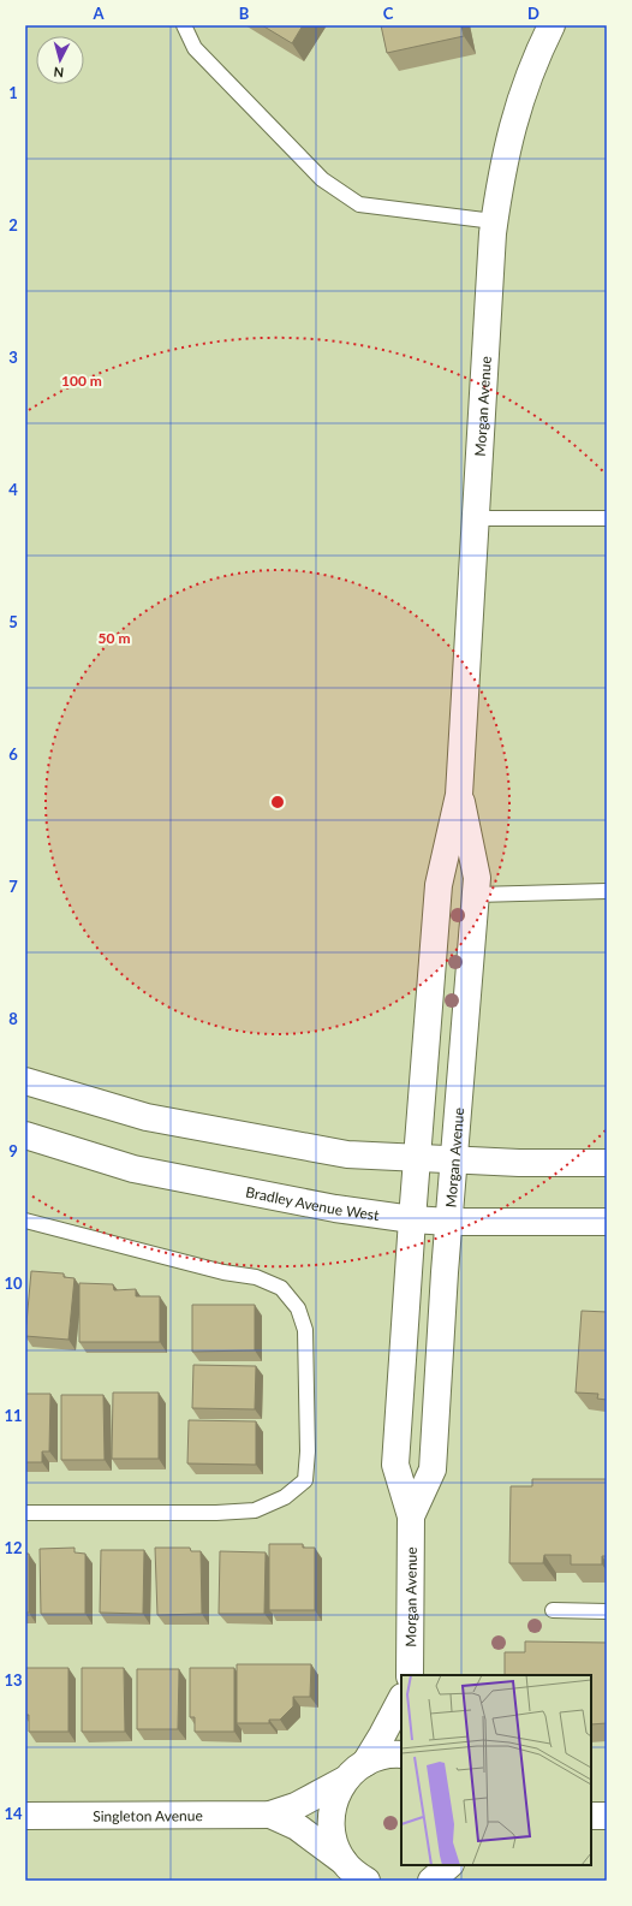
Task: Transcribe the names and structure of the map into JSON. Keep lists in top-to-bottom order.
{
  "streets": {
    "street": ["Morgan Avenue", "Bradley Avenue West", "Singleton Avenue"]
  },
  "crossings": [
    ["Morgan Avenue", "Bradley Avenue West"]
  ],
  "north": "bottom",
  "grid": {
    "columns": [
      "A",
      "B",
      "C",
      "D"
    ],
    "rows": [
      "1",
      "2",
      "3",
      "4",
      "5",
      "6",
      "7",
      "8",
      "9",
      "10",
      "11",
      "12",
      "13",
      "14"
    ]
  },
  "rings": ["100 m", "50 m"]
}
